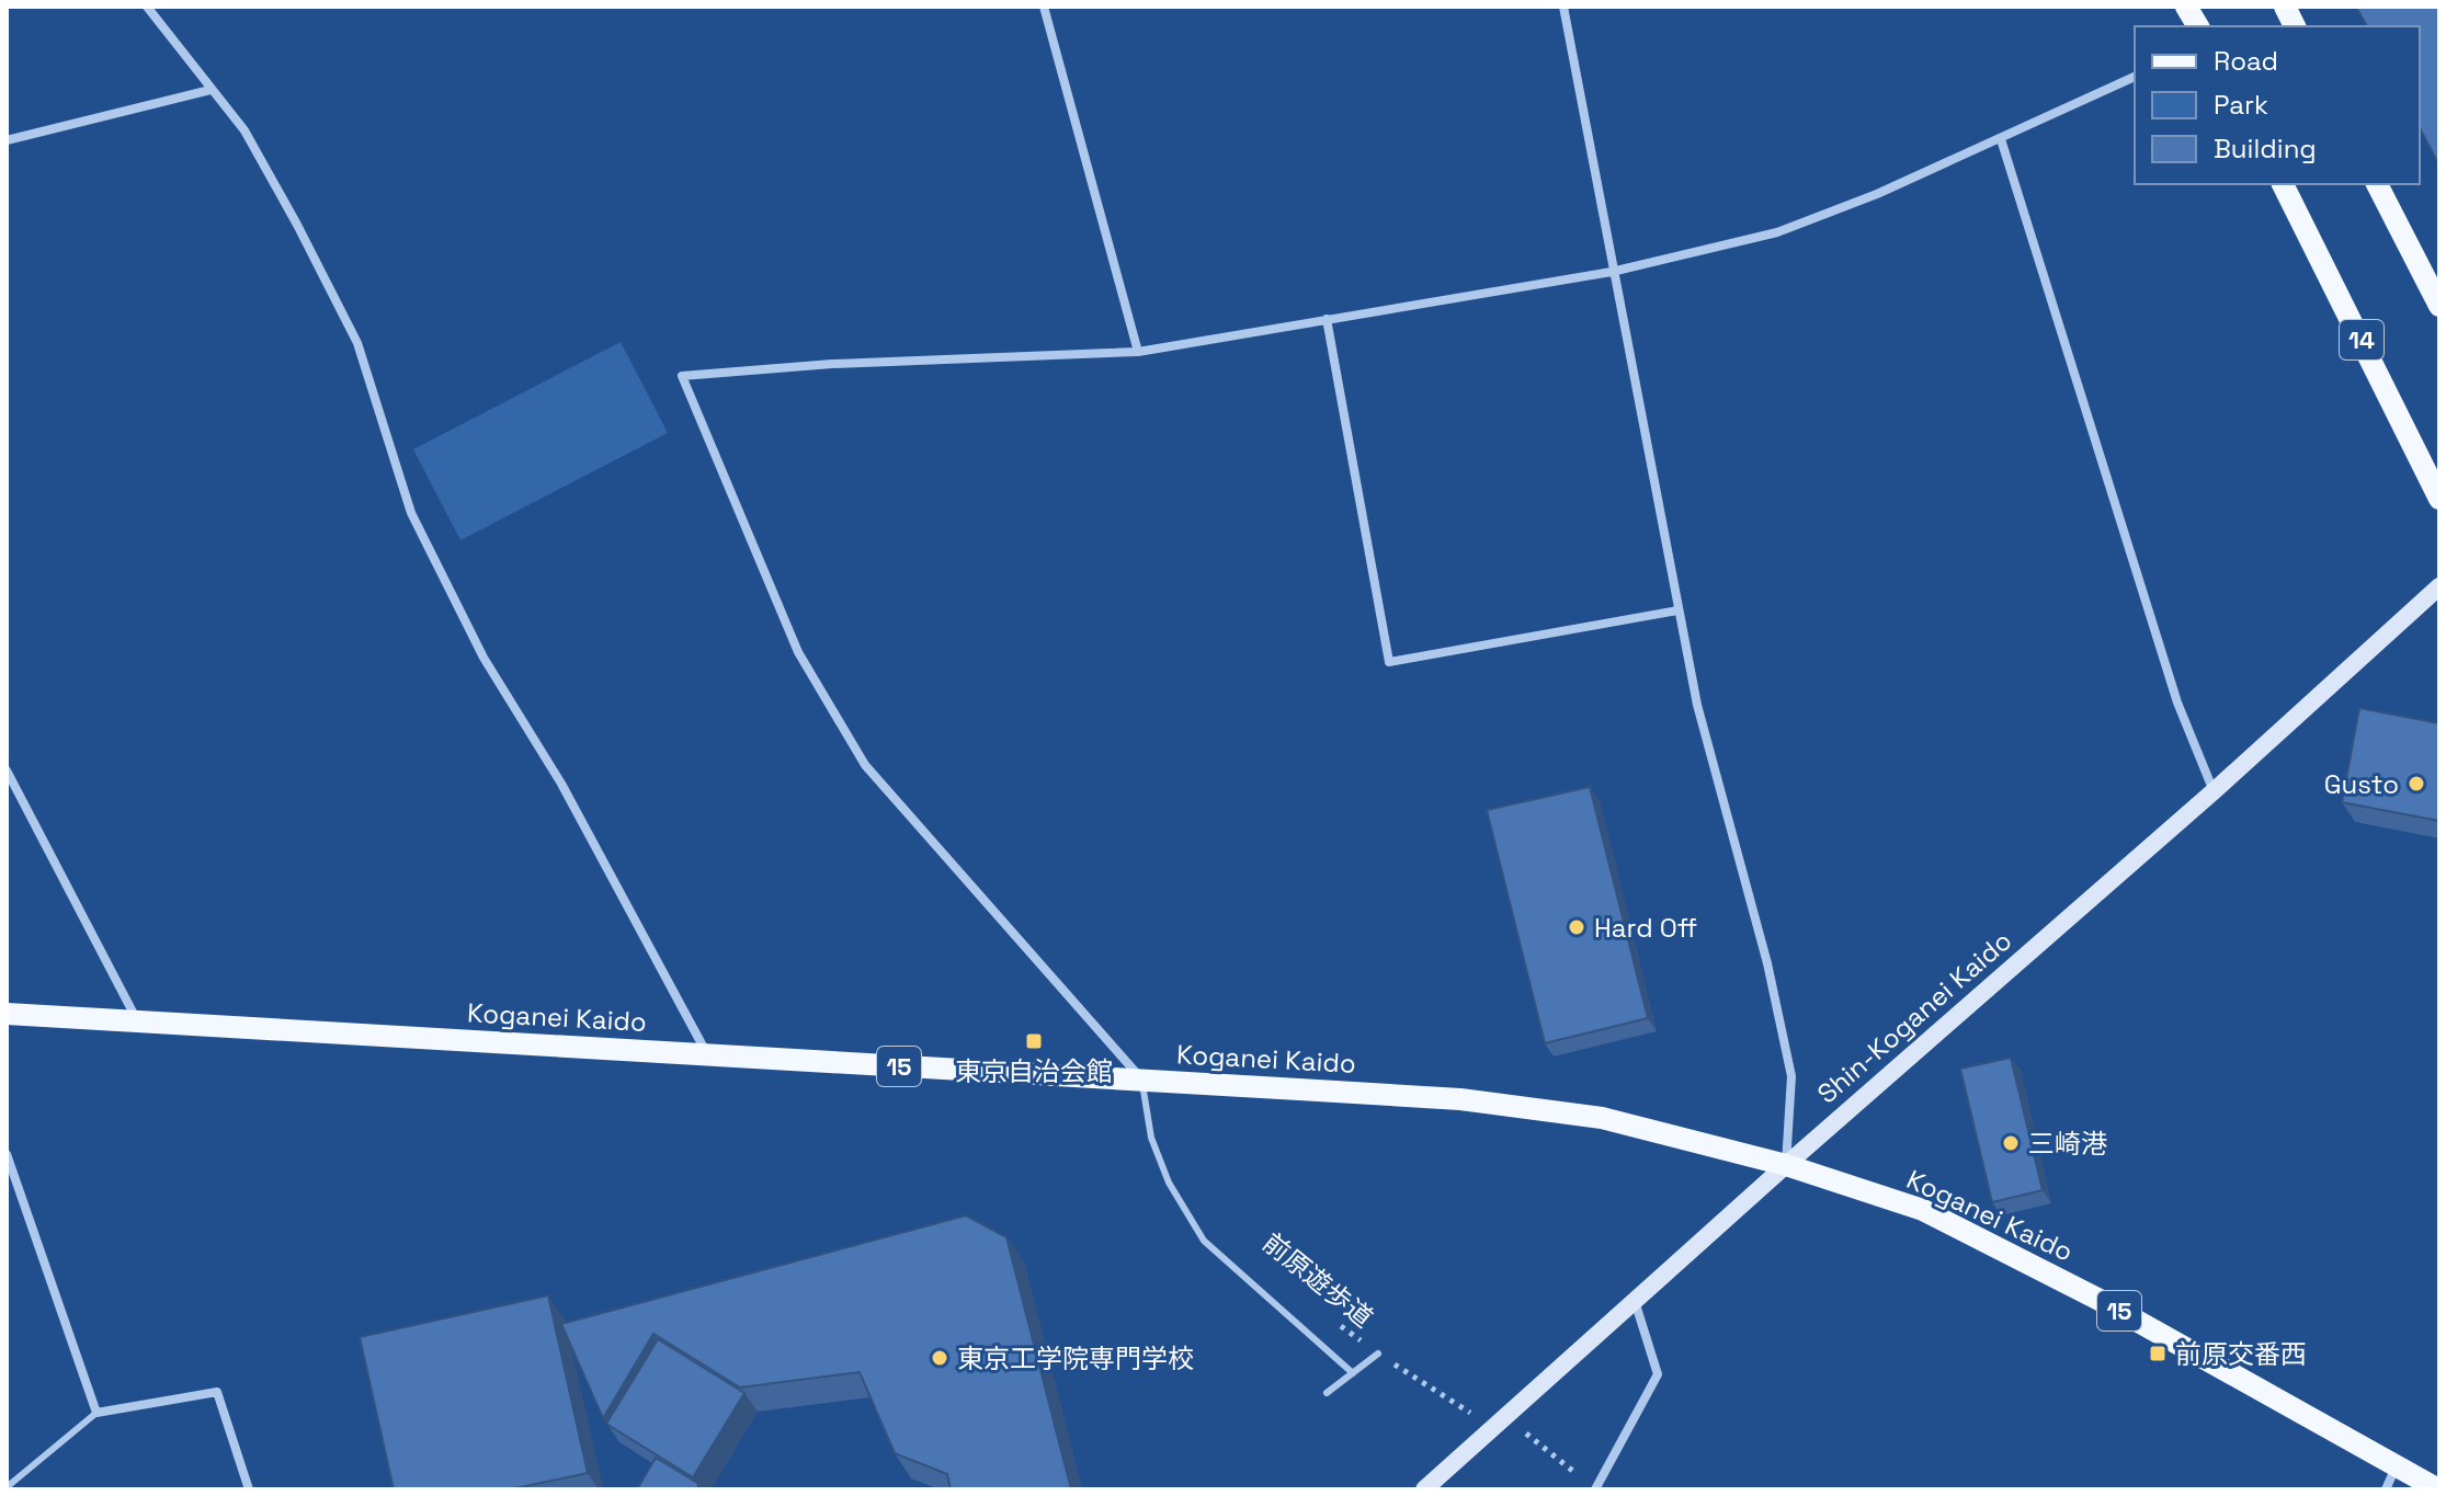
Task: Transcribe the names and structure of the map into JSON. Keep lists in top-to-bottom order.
{
  "streets": {
    "main road": [
      "14",
      "Koganei Kaido",
      "Shin-Koganei Kaido",
      "15"
    ],
    "path": ["前原遊歩道"]
  },
  "crossings": [
    ["Koganei Kaido", "Shin-Koganei Kaido"],
    ["Shin-Koganei Kaido", "前原遊歩道"]
  ],
  "places": {
    "other": [
      "Gusto",
      "Hard Off",
      "三崎港",
      "東京工学院専門学校"
    ],
    "transit": ["東京自治会館", "前原交番西"]
  },
  "legend": ["Road", "Park", "Building"]
}
